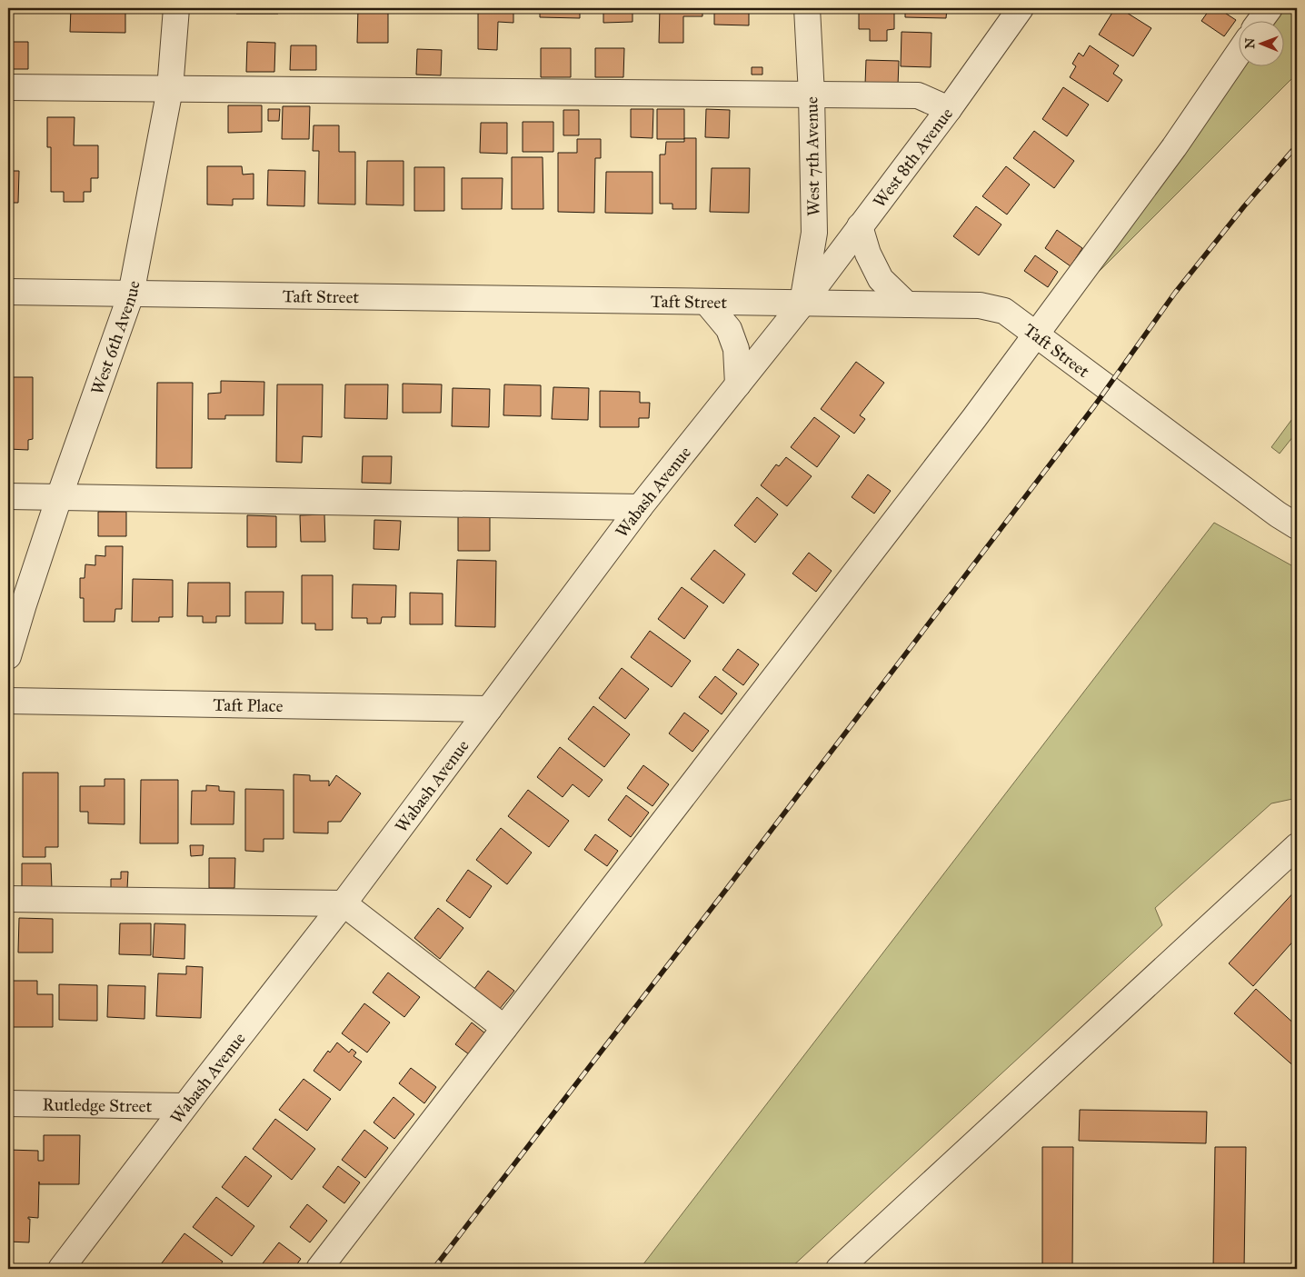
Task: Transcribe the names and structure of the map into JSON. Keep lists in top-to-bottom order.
{
  "streets": {
    "street": [
      "West 7th Avenue",
      "West 8th Avenue",
      "Taft Street",
      "West 6th Avenue",
      "Wabash Avenue",
      "Taft Place",
      "Rutledge Street"
    ]
  },
  "crossings": [
    ["West 7th Avenue", "West 8th Avenue"],
    ["West 7th Avenue", "Taft Street"],
    ["West 7th Avenue", "Wabash Avenue"],
    ["West 8th Avenue", "Taft Street"],
    ["West 8th Avenue", "Wabash Avenue"],
    ["Taft Street", "West 6th Avenue"],
    ["Taft Street", "Wabash Avenue"],
    ["Wabash Avenue", "Taft Place"],
    ["Wabash Avenue", "Rutledge Street"]
  ],
  "north": "left"
}
